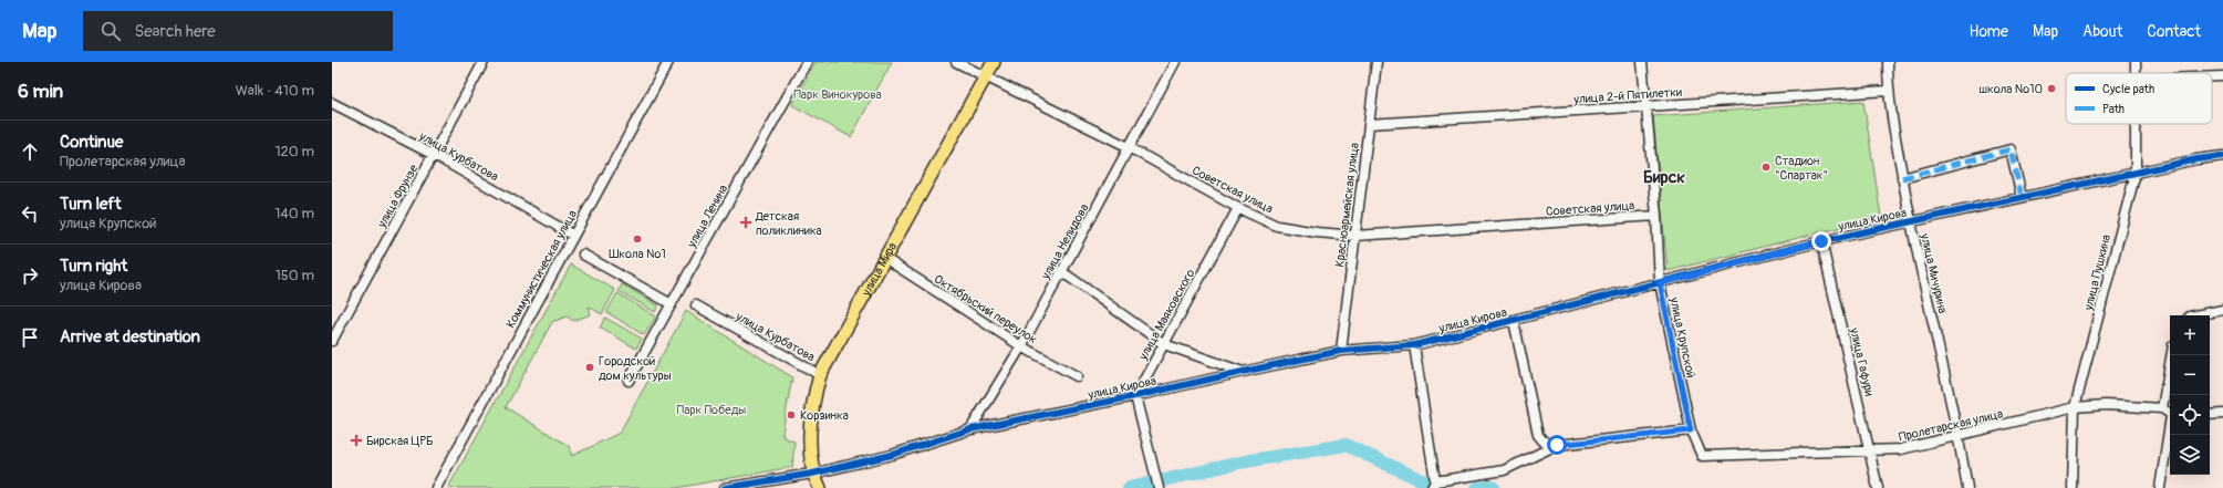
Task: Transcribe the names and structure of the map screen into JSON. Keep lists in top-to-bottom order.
{
  "streets": {
    "main road": ["улица Мира"],
    "street": [
      "улица 2-й Пятилетки",
      "улица Курбатова",
      "Советская улица",
      "улица Фрунзе",
      "Красноармейская улица",
      "улица Ленина",
      "улица Кирова",
      "улица Нелидова",
      "Коммунистическая улица",
      "улица Пушкина",
      "улица Мичурина",
      "Октябрьский переулок",
      "улица Маяковского",
      "улица Крупской",
      "улица Гафури",
      "Пролетарская улица"
    ]
  },
  "crossings": [
    ["улица 2-й Пятилетки", "Красноармейская улица"],
    ["улица 2-й Пятилетки", "улица Мичурина"],
    ["улица 2-й Пятилетки", "улица Крупской"],
    ["улица Курбатова", "улица Фрунзе"],
    ["улица Курбатова", "Коммунистическая улица"],
    ["улица Курбатова", "улица Мира"],
    ["Советская улица", "Красноармейская улица"],
    ["Советская улица", "улица Нелидова"],
    ["Советская улица", "улица Мира"],
    ["Советская улица", "улица Маяковского"],
    ["Советская улица", "улица Крупской"],
    ["Красноармейская улица", "улица Кирова"],
    ["улица Кирова", "улица Нелидова"],
    ["улица Кирова", "улица Мира"],
    ["улица Кирова", "улица Пушкина"],
    ["улица Кирова", "улица Мичурина"],
    ["улица Кирова", "улица Маяковского"],
    ["улица Кирова", "улица Крупской"],
    ["улица Кирова", "улица Гафури"],
    ["улица Нелидова", "Октябрьский переулок"],
    ["улица Мира", "Октябрьский переулок"],
    ["улица Пушкина", "Пролетарская улица"],
    ["улица Мичурина", "Пролетарская улица"],
    ["улица Крупской", "Пролетарская улица"],
    ["улица Гафури", "Пролетарская улица"]
  ],
  "districts": ["Бирск"],
  "parks": ["Парк Винокурова", "Парк Победы"],
  "places": {
    "other": [
      "школа №10",
      "Стадион \"Спартак\"",
      "Школа №1",
      "Городской дом культуры",
      "Корзинка"
    ],
    "health": ["Детская поликлиника", "Бирская ЦРБ"]
  },
  "legend": ["Cycle path", "Path"],
  "page": {
    "header": "Map",
    "search": "Search here",
    "nav": [
      "Home",
      "Map",
      "About",
      "Contact"
    ],
    "heading": ["6 min", "Walk · 410 m"],
    "list": [
      ["Continue", "Пролетарская улица", "120 m"],
      ["Turn left", "улица Крупской", "140 m"],
      ["Turn right", "улица Кирова", "150 m"],
      "Arrive at destination"
    ],
    "map_buttons": ["+", "−"]
  }
}
